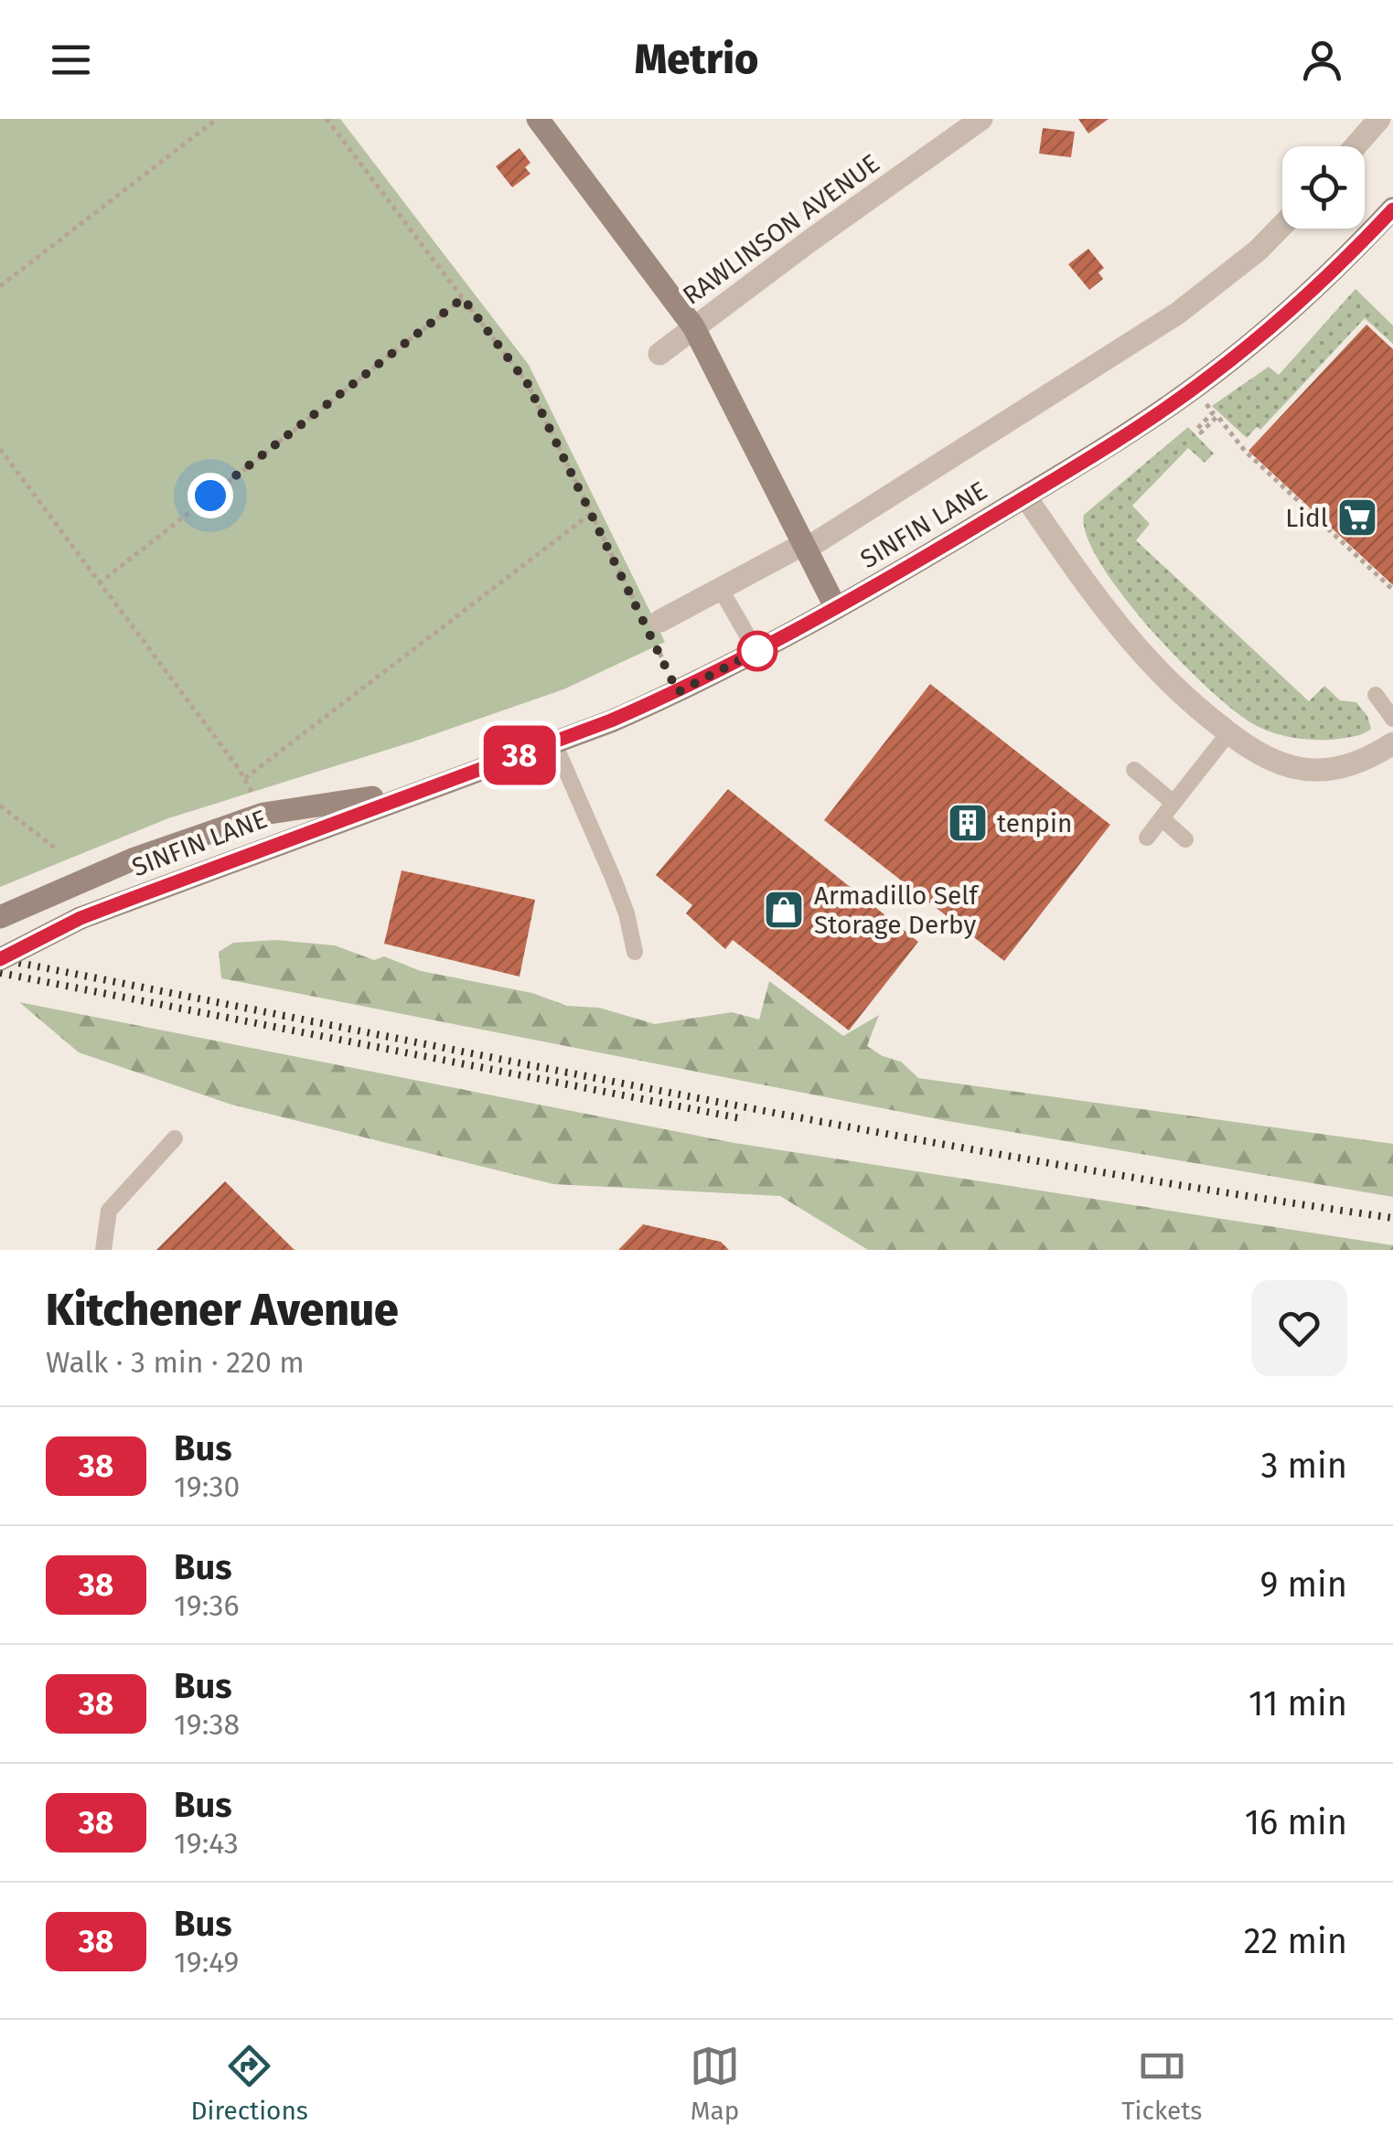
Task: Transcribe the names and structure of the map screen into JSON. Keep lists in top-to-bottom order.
{
  "streets": {
    "street": ["RAWLINSON AVENUE", "SINFIN LANE"]
  },
  "places": {
    "supermarket": ["Lidl"],
    "building": ["tenpin"],
    "shop": ["Armadillo Self Storage Derby"]
  },
  "lines": ["bus line 38"],
  "page": {
    "header": "Metrio",
    "on_map": "38",
    "heading": ["Kitchener Avenue", "Walk · 3 min · 220 m"],
    "list": [
      {
        "mark": "38",
        "name": "Bus",
        "note": "19:30",
        "value": "3 min"
      },
      {
        "mark": "38",
        "name": "Bus",
        "note": "19:36",
        "value": "9 min"
      },
      {
        "mark": "38",
        "name": "Bus",
        "note": "19:38",
        "value": "11 min"
      },
      {
        "mark": "38",
        "name": "Bus",
        "note": "19:43",
        "value": "16 min"
      },
      {
        "mark": "38",
        "name": "Bus",
        "note": "19:49",
        "value": "22 min"
      }
    ],
    "tabs": ["Directions", "Map", "Tickets"]
  }
}
